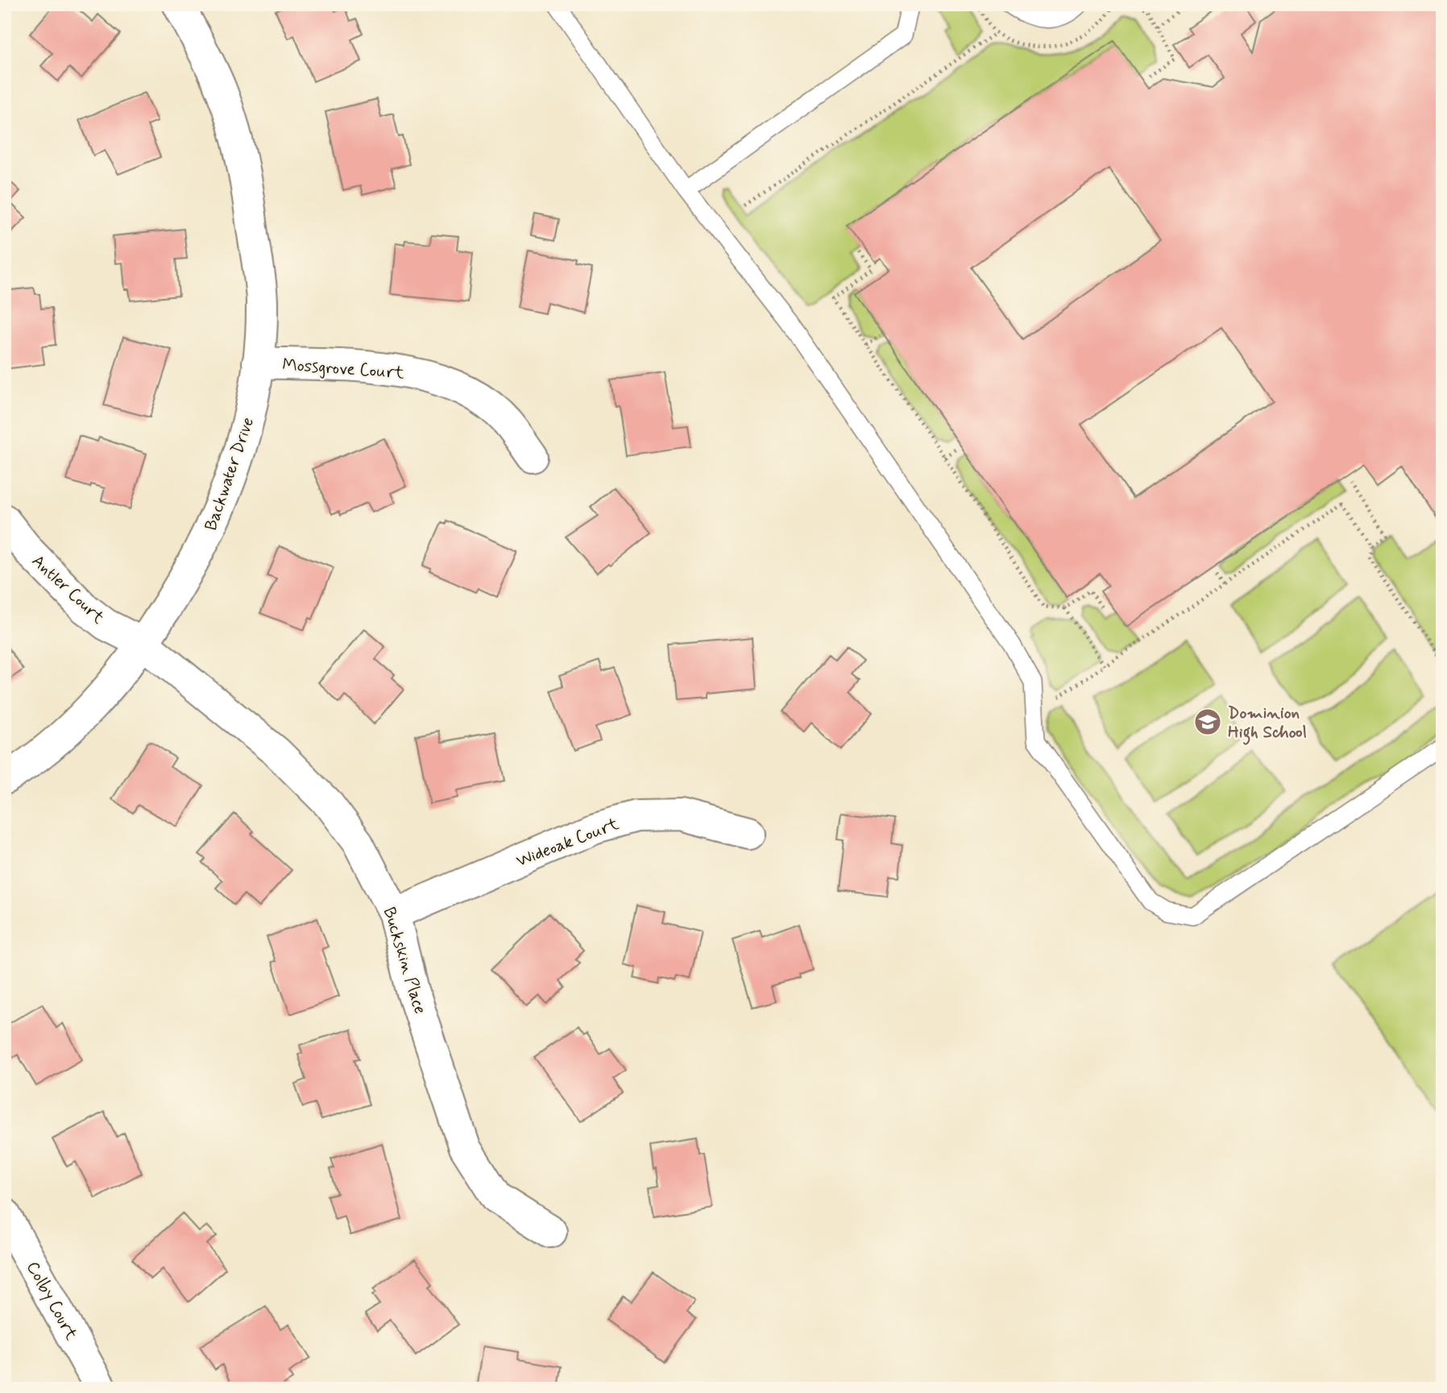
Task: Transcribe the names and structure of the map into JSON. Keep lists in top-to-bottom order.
{
  "streets": {
    "street": [
      "Mossgrove Court",
      "Backwater Drive",
      "Antler Court",
      "Wideoak Court",
      "Buckskin Place",
      "Colby Court"
    ]
  },
  "crossings": [
    ["Mossgrove Court", "Backwater Drive"],
    ["Backwater Drive", "Antler Court"],
    ["Backwater Drive", "Buckskin Place"],
    ["Antler Court", "Buckskin Place"],
    ["Wideoak Court", "Buckskin Place"]
  ],
  "places": {
    "school or university": ["Dominion High School"]
  }
}
